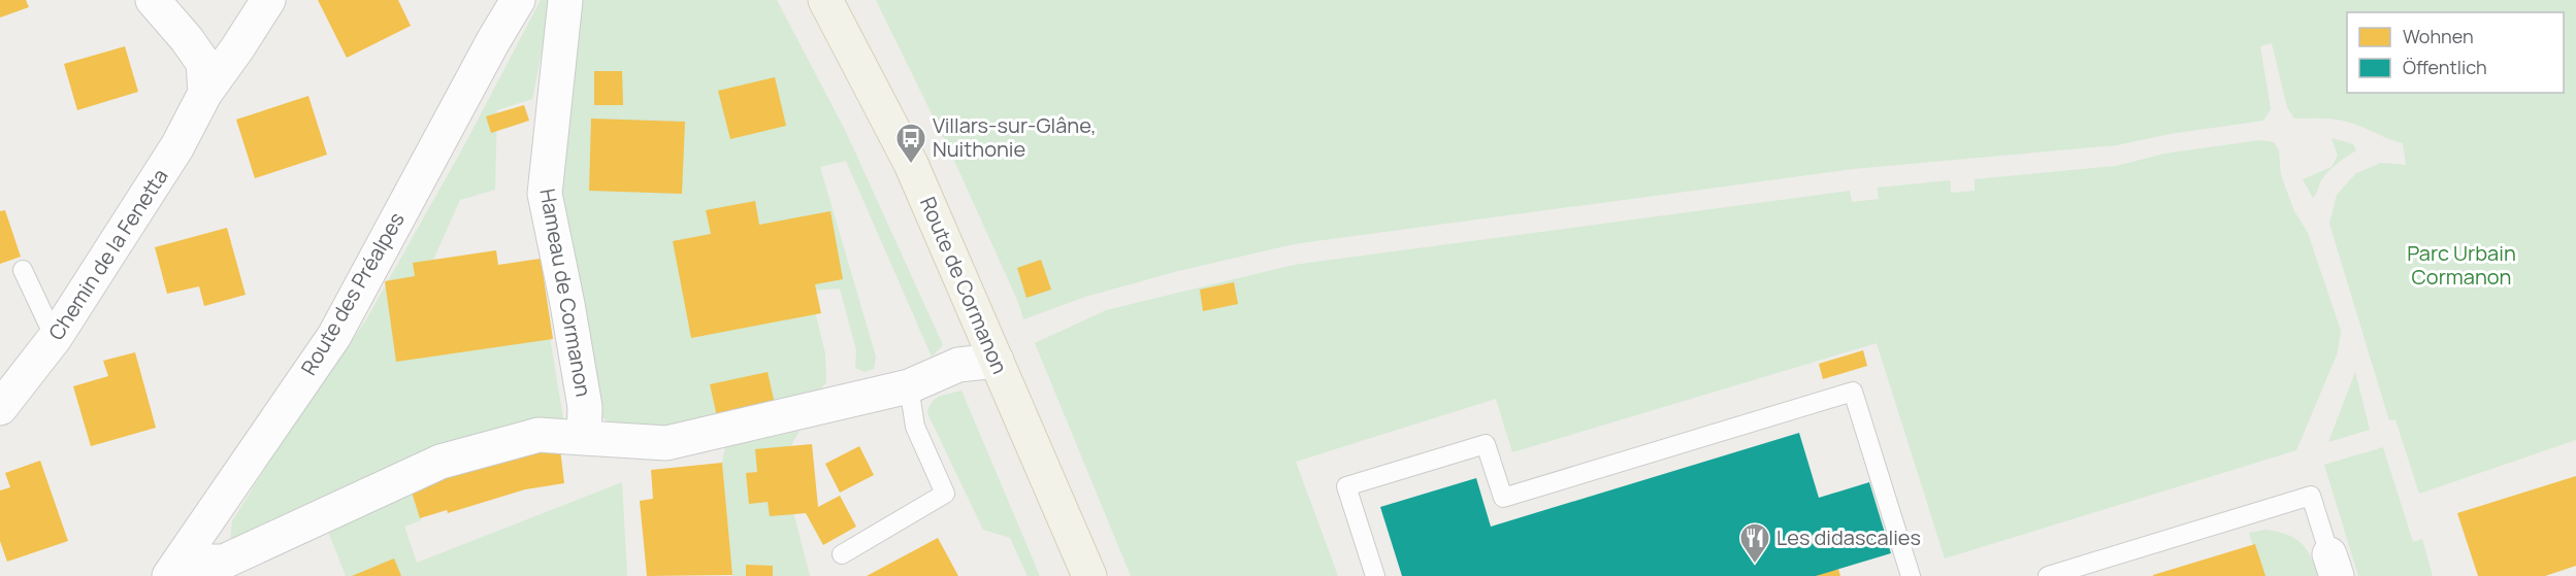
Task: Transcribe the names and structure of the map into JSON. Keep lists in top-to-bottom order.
{
  "streets": {
    "main road": ["Route de Cormanon"],
    "street": ["Chemin de la Fenetta", "Hameau de Cormanon", "Route des Préalpes"]
  },
  "parks": ["Parc Urbain Cormanon"],
  "places": {
    "bus stop": ["Villars-sur-Glâne, Nuithonie"],
    "restaurant": ["Les didascalies"]
  },
  "legend": ["Wohnen", "Öffentlich"]
}
